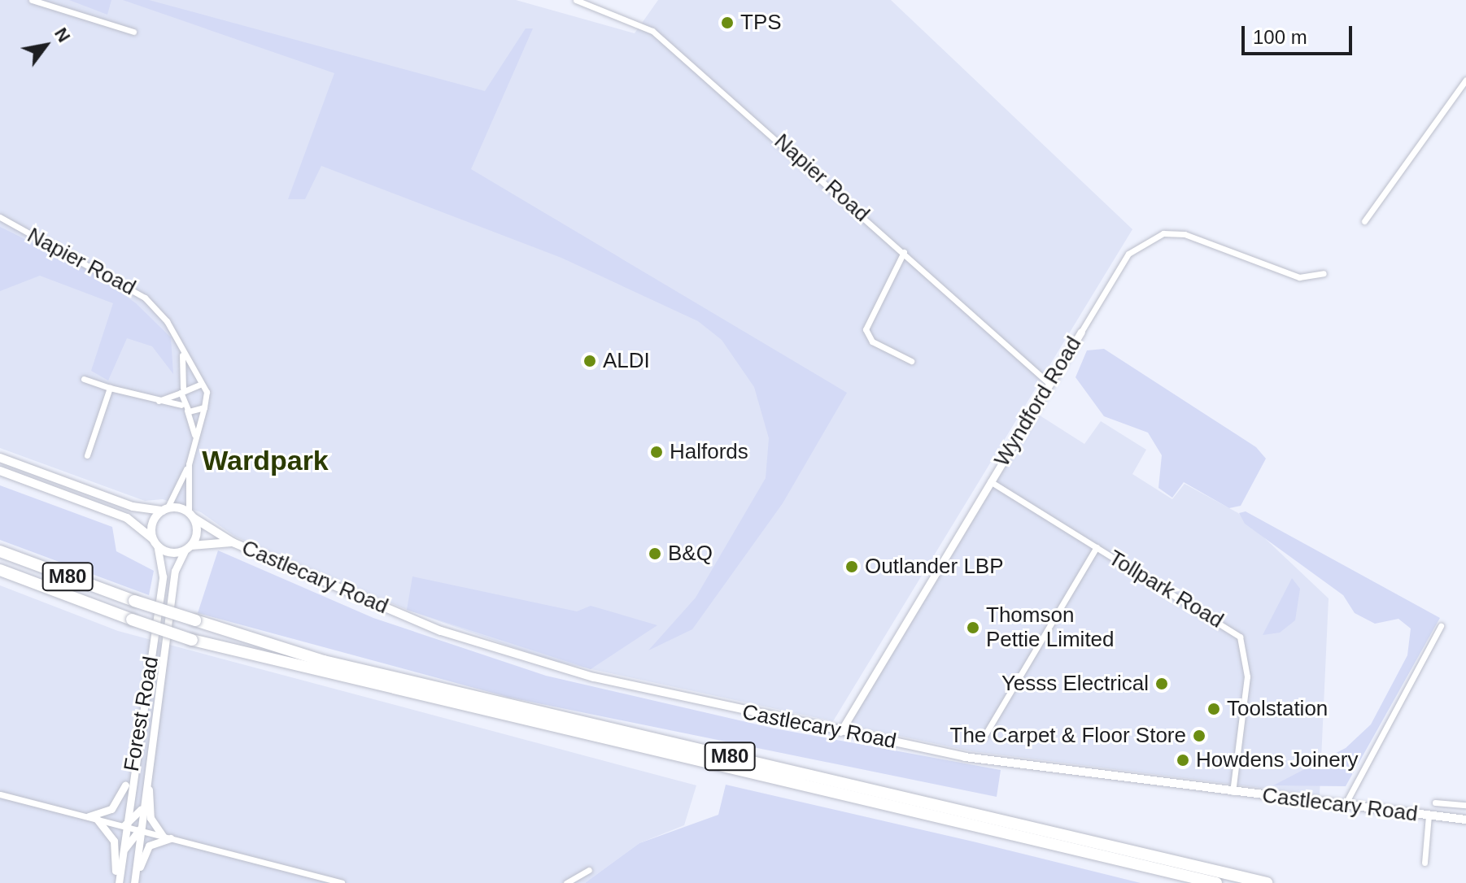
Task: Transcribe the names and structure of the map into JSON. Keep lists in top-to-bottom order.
{
  "streets": {
    "highway": ["M80"],
    "main road": ["Castlecary Road"],
    "street": [
      "Napier Road",
      "Wyndford Road",
      "Tollpark Road",
      "Forest Road"
    ]
  },
  "crossings": [
    ["Napier Road", "Wyndford Road"],
    ["Wyndford Road", "Castlecary Road"],
    ["Wyndford Road", "Tollpark Road"],
    ["Castlecary Road", "Tollpark Road"],
    ["Castlecary Road", "Forest Road"]
  ],
  "districts": ["Wardpark"],
  "places": [
    "TPS",
    "ALDI",
    "Halfords",
    "B&Q",
    "Outlander LBP",
    "Thomson Pettie Limited",
    "Yesss Electrical",
    "Toolstation",
    "The Carpet & Floor Store",
    "Howdens Joinery"
  ],
  "scale_bar": "100 m",
  "north": "top right"
}
